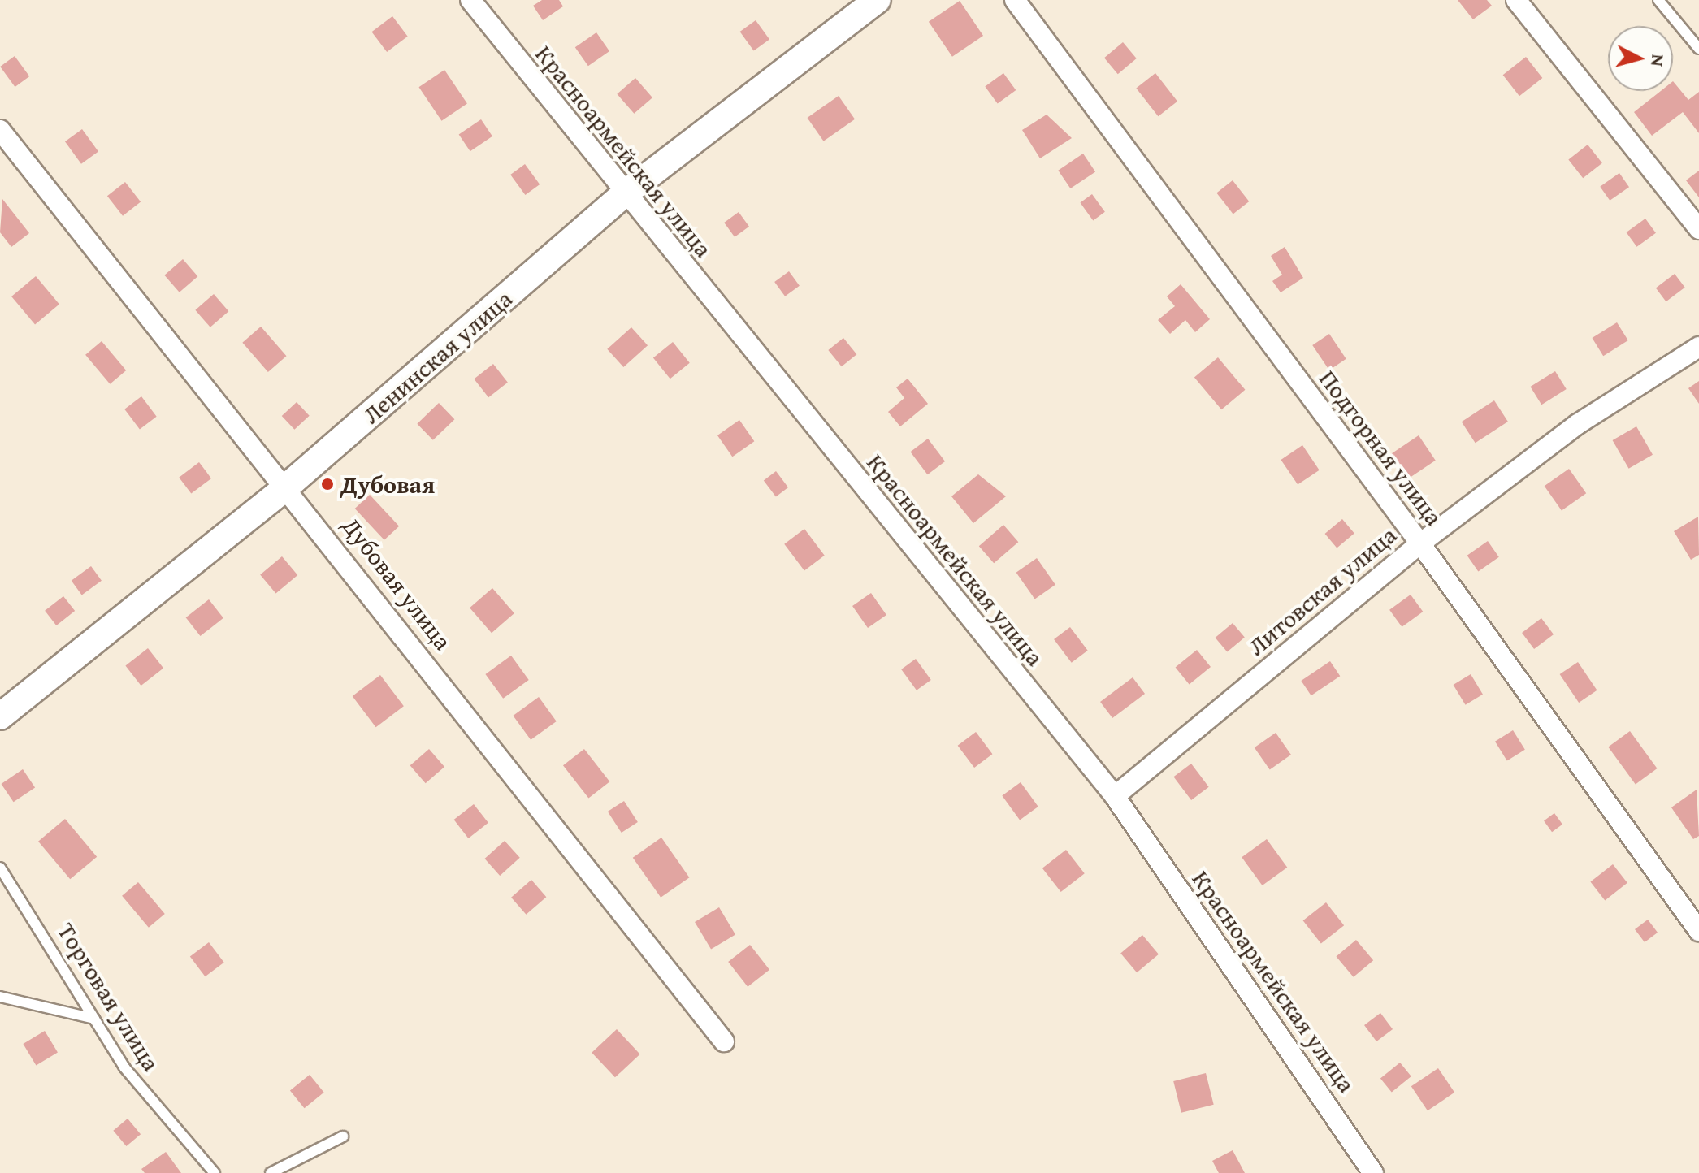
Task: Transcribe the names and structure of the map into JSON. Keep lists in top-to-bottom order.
{
  "streets": {
    "main road": ["Ленинская улица"],
    "street": [
      "Красноармейская улица",
      "Подгорная улица",
      "Дубовая улица",
      "Литовская улица"
    ],
    "lane": ["Торговая улица"]
  },
  "crossings": [
    ["Красноармейская улица", "Ленинская улица"],
    ["Красноармейская улица", "Литовская улица"],
    ["Ленинская улица", "Дубовая улица"],
    ["Подгорная улица", "Литовская улица"]
  ],
  "places": ["Дубовая"],
  "north": "right"
}
